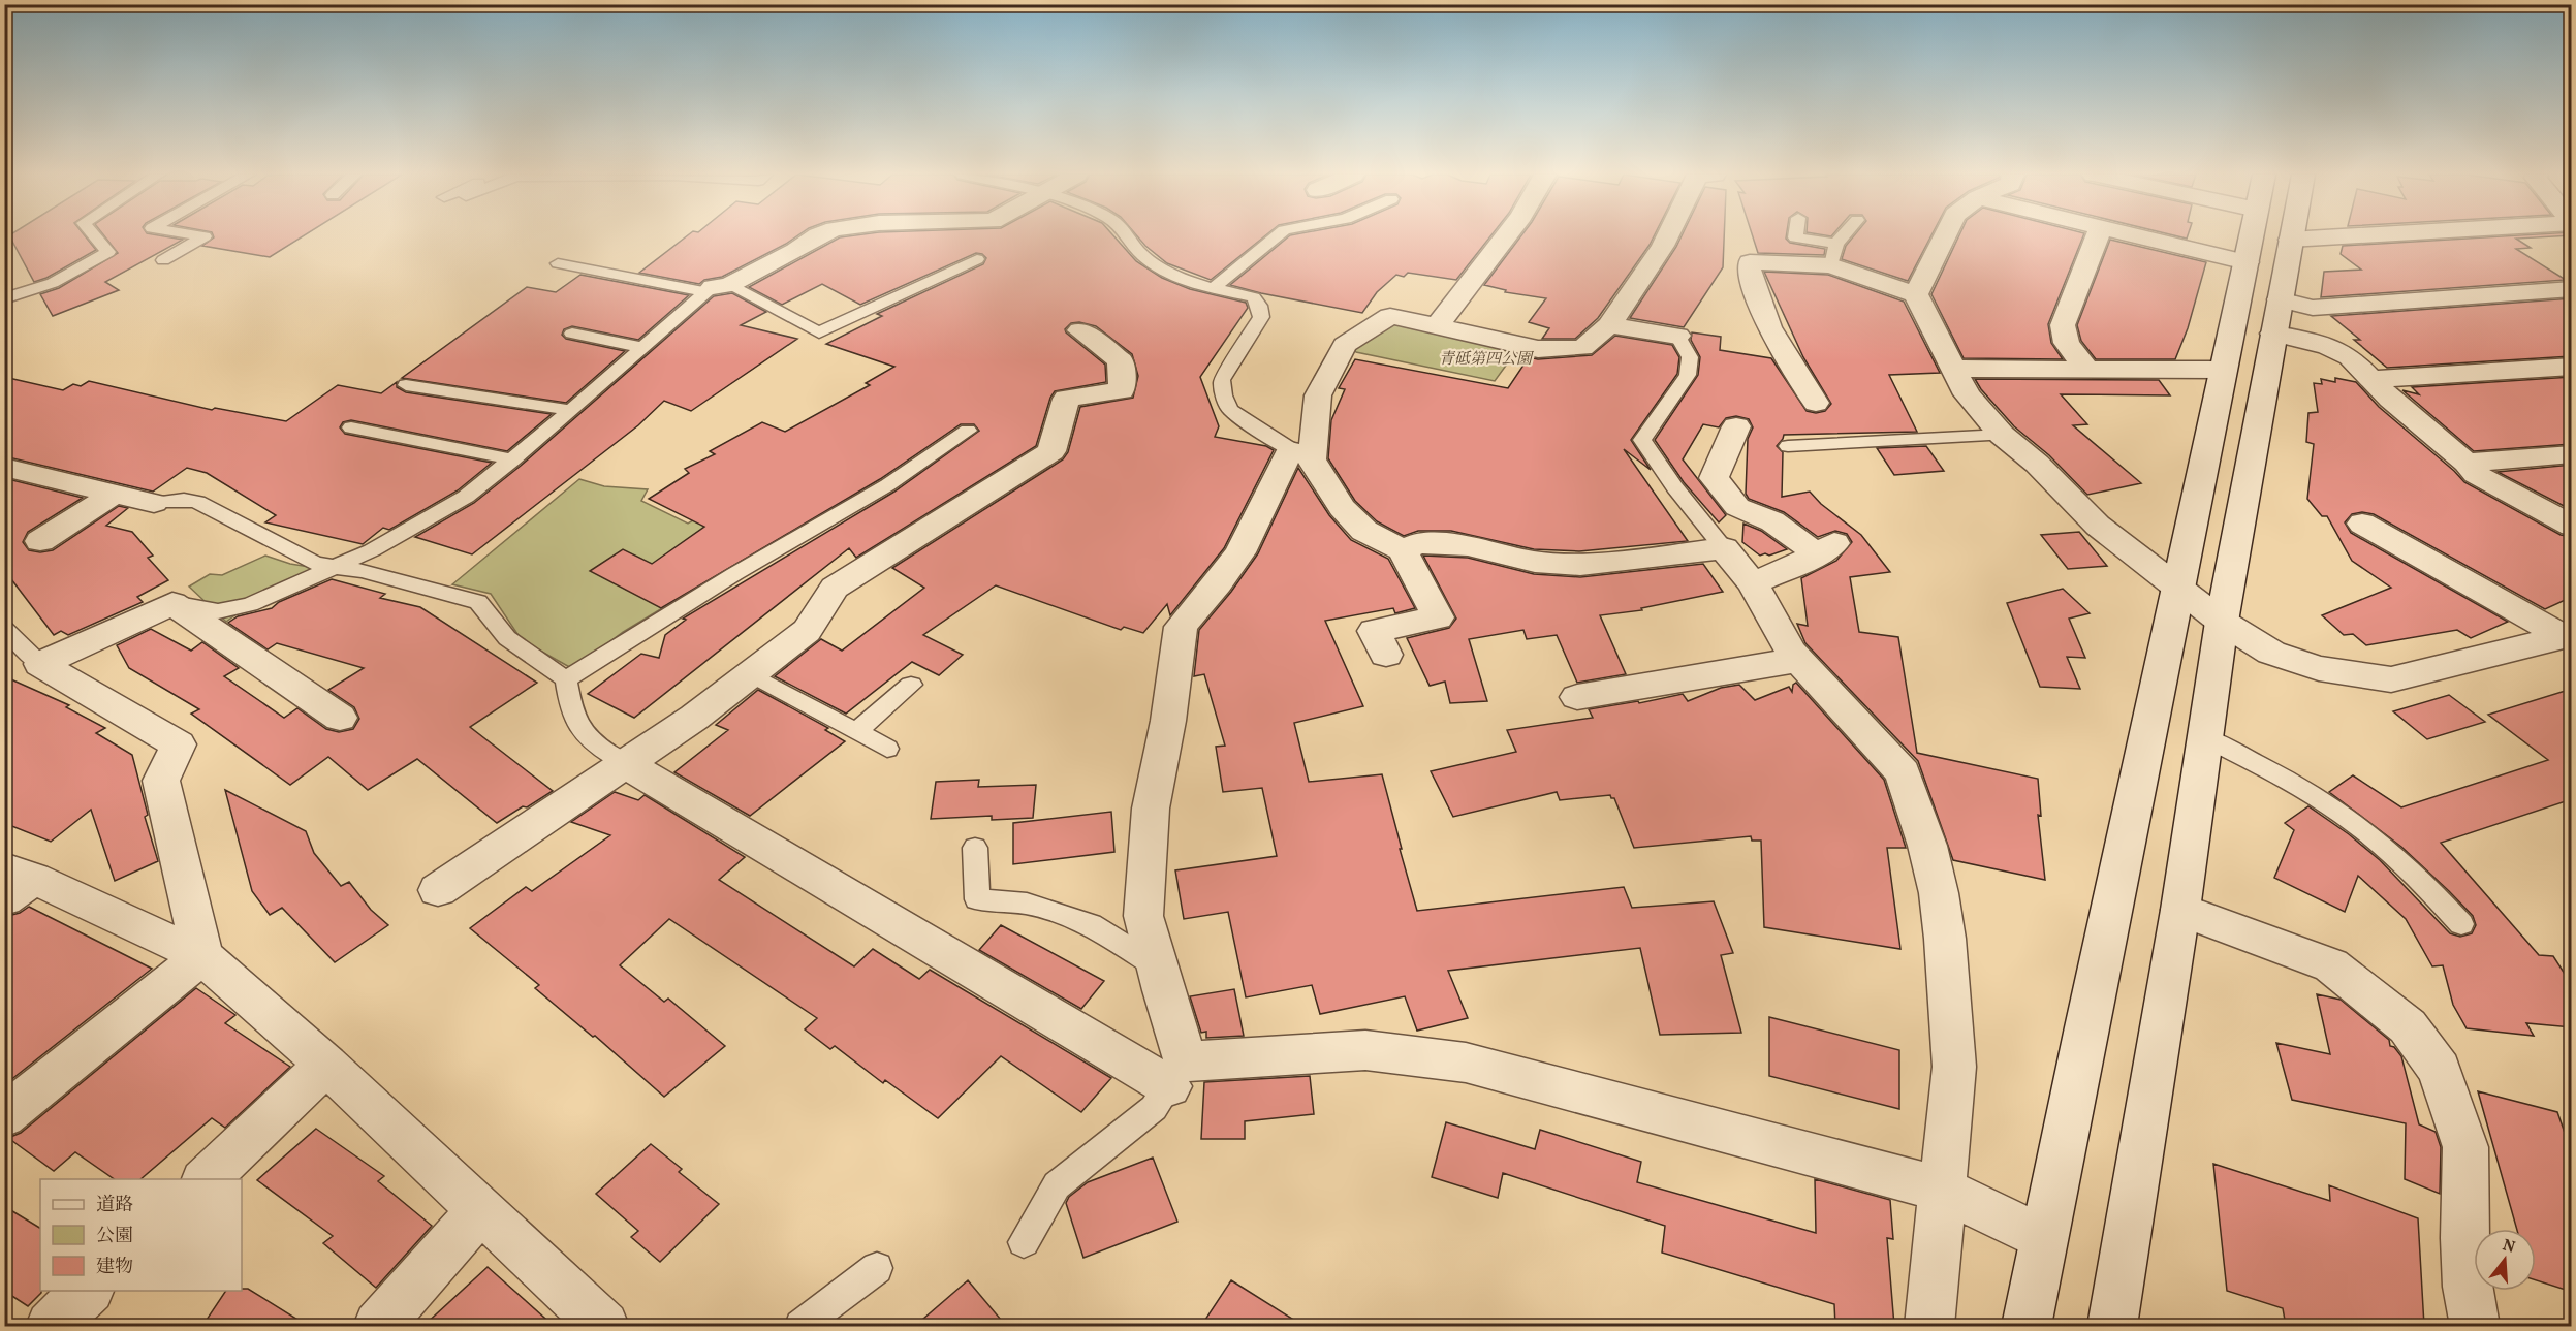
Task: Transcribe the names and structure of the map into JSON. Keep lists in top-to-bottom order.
{
  "parks": ["青砥第四公園"],
  "legend": ["道路", "公園", "建物"],
  "north": "top"
}
